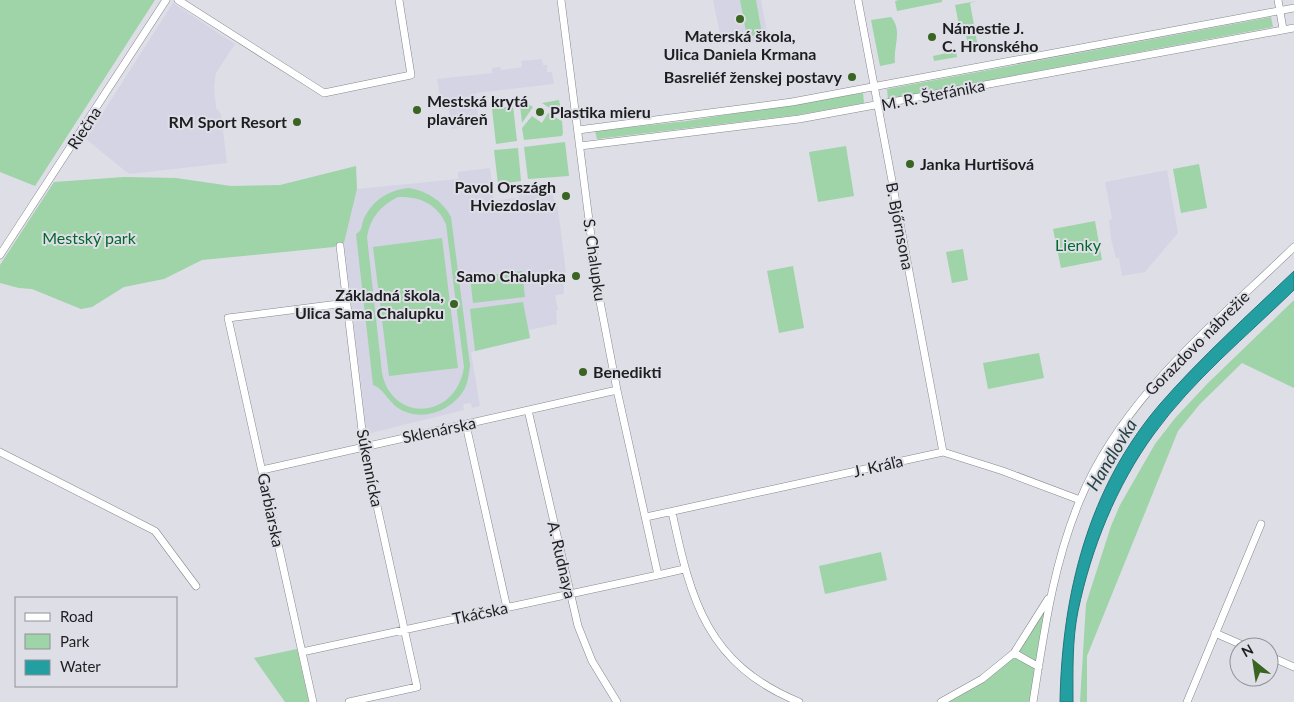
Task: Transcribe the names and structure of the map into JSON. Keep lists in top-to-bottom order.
{
  "streets": {
    "street": [
      "M. R. Štefánika",
      "Riečna",
      "B. Bjőrnsona",
      "S. Chalupku",
      "Gorazdovo nábrežie",
      "Sklenárska",
      "J. Kráľa",
      "Súkennícka",
      "Garbiarska",
      "A. Rudnaya",
      "Tkáčska"
    ]
  },
  "crossings": [
    ["M. R. Štefánika", "B. Bjőrnsona"],
    ["M. R. Štefánika", "S. Chalupku"],
    ["B. Bjőrnsona", "J. Kráľa"],
    ["S. Chalupku", "Sklenárska"],
    ["S. Chalupku", "Tkáčska"],
    ["Sklenárska", "Súkennícka"],
    ["Sklenárska", "Garbiarska"],
    ["Sklenárska", "A. Rudnaya"],
    ["Súkennícka", "Garbiarska"],
    ["Súkennícka", "Tkáčska"],
    ["Garbiarska", "Tkáčska"],
    ["A. Rudnaya", "Tkáčska"]
  ],
  "water": ["Handlovka"],
  "parks": ["Mestský park", "Lienky"],
  "places": [
    "Materská škola, Ulica Daniela Krmana",
    "Námestie J. C. Hronského",
    "Basreliéf ženskej postavy",
    "Mestská krytá plaváreň",
    "Plastika mieru",
    "RM Sport Resort",
    "Janka Hurtišová",
    "Pavol Országh Hviezdoslav",
    "Samo Chalupka",
    "Základná škola, Ulica Sama Chalupku",
    "Benedikti"
  ],
  "legend": ["Road", "Park", "Water"],
  "north": "top left"
}
